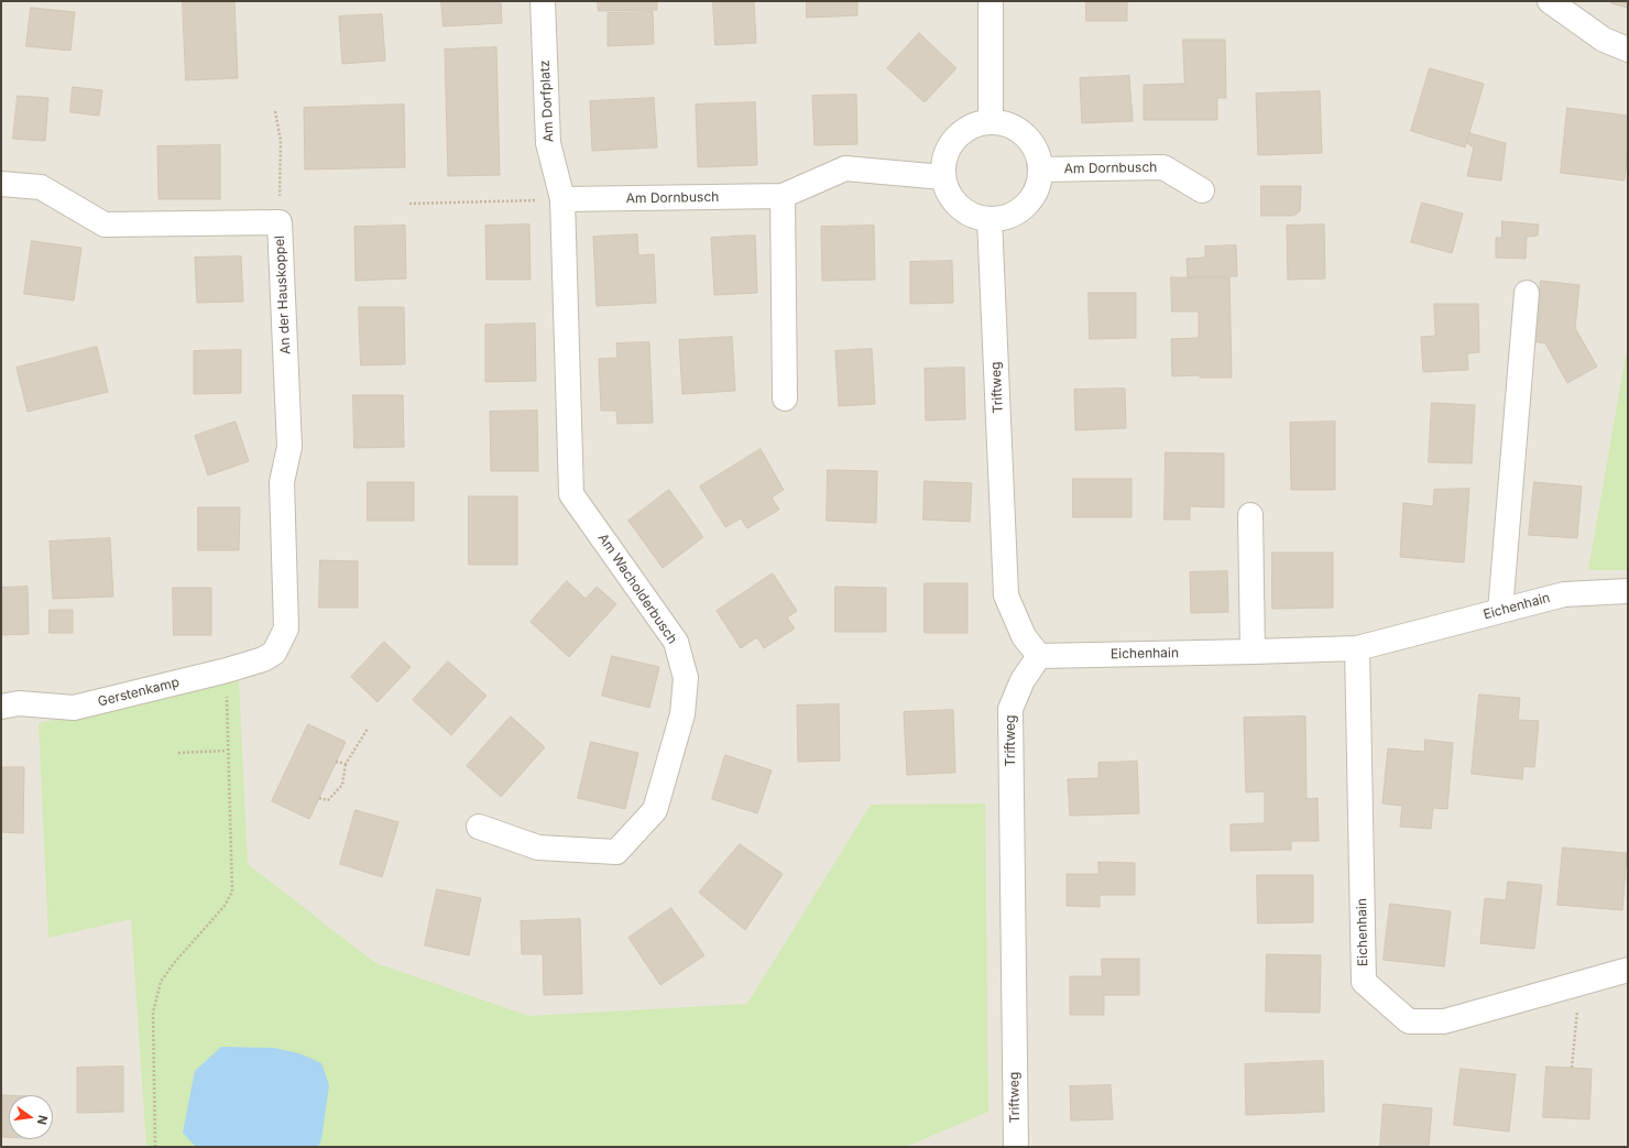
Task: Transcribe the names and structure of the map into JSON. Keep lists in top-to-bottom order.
{
  "streets": {
    "street": [
      "Am Dorfplatz",
      "Am Dornbusch",
      "An der Hauskoppel",
      "Triftweg",
      "Am Wacholderbusch",
      "Eichenhain",
      "Gerstenkamp"
    ]
  },
  "crossings": [
    ["Am Dorfplatz", "Am Dornbusch"],
    ["Am Dorfplatz", "Am Wacholderbusch"],
    ["Am Dornbusch", "Triftweg"],
    ["Am Dornbusch", "Am Wacholderbusch"],
    ["An der Hauskoppel", "Gerstenkamp"],
    ["Triftweg", "Eichenhain"]
  ],
  "north": "right"
}
